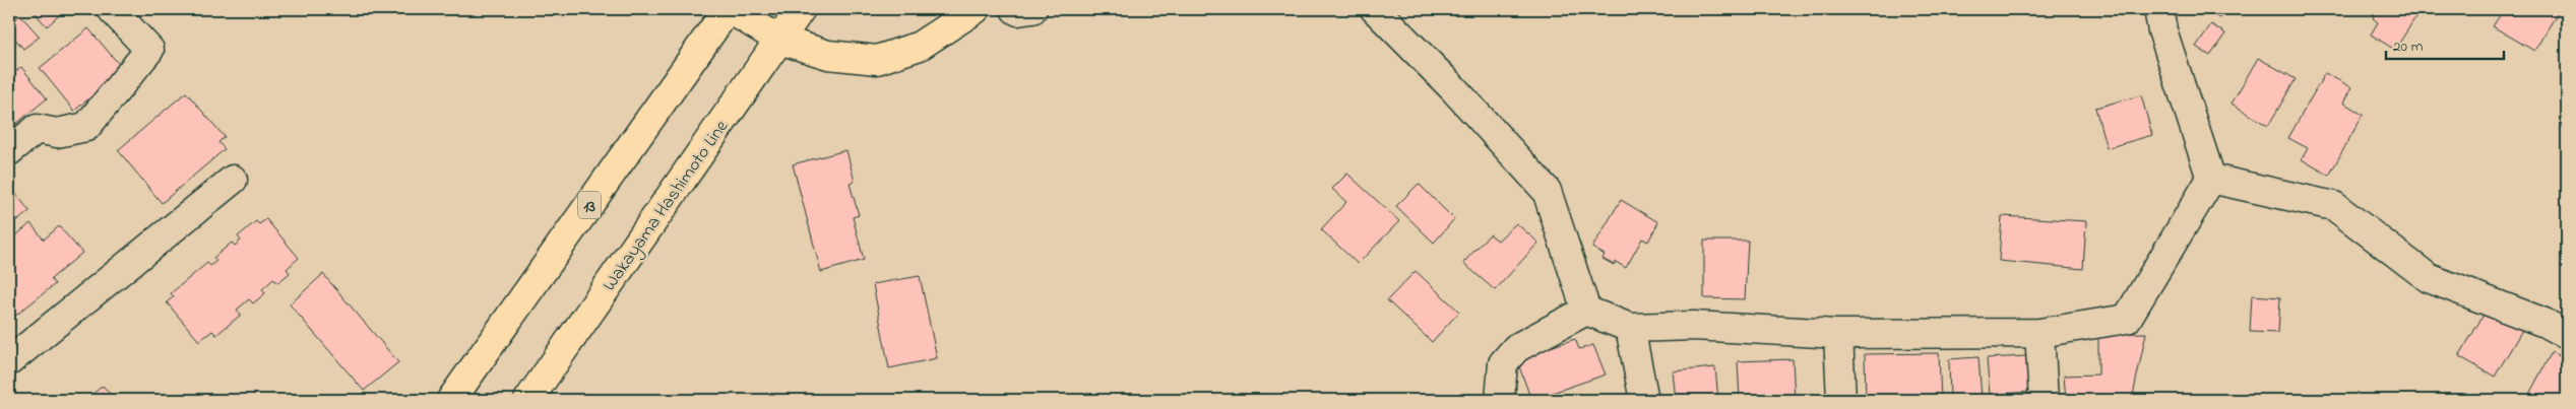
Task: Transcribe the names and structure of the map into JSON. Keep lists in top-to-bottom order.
{
  "streets": {
    "main road": ["13", "Wakayama Hashimoto Line"]
  },
  "scale_bar": "20 m"
}
